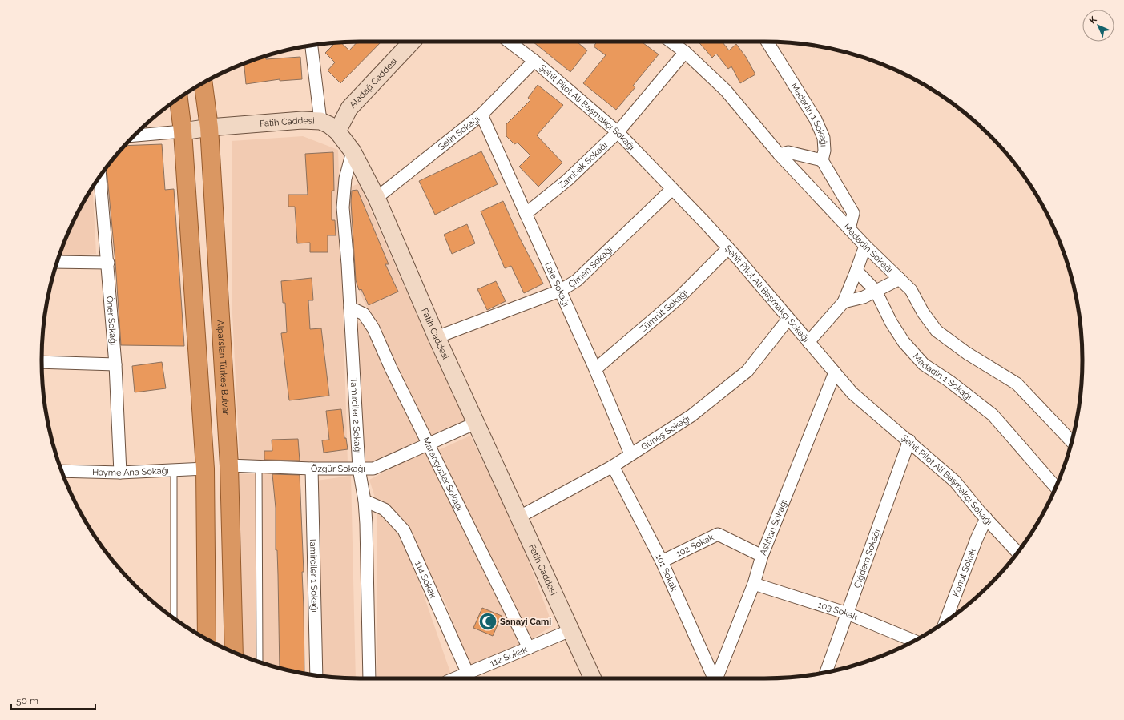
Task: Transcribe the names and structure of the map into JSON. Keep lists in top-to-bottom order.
{
  "streets": {
    "highway": ["Alparslan Türkeş Bulvarı"],
    "main road": ["Aladağ Caddesi", "Fatih Caddesi"],
    "street": [
      "Şehit Pilot Ali Başmakçı Sokağı",
      "Madadin 1 Sokağı",
      "Selin Sokağı",
      "Zambak Sokağı",
      "Madadin Sokağı",
      "Çimen Sokağı",
      "Lale Sokağı",
      "Zümrüt Sokağı",
      "Öner Sokağı",
      "Tamirciler 2 Sokağı",
      "Güneş Sokağı",
      "Özgür Sokağı",
      "Hayme Ana Sokağı",
      "Marangozlar Sokağı",
      "Aslıhan Sokağı",
      "102 Sokak",
      "Çiğdem Sokağı",
      "101 Sokak",
      "Konut Sokak",
      "Tamirciler 1 Sokağı",
      "114 Sokak",
      "103 Sokak",
      "112 Sokak"
    ]
  },
  "crossings": [
    ["Aladağ Caddesi", "Fatih Caddesi"],
    ["Şehit Pilot Ali Başmakçı Sokağı", "Selin Sokağı"],
    ["Şehit Pilot Ali Başmakçı Sokağı", "Zambak Sokağı"],
    ["Şehit Pilot Ali Başmakçı Sokağı", "Çimen Sokağı"],
    ["Şehit Pilot Ali Başmakçı Sokağı", "Zümrüt Sokağı"],
    ["Şehit Pilot Ali Başmakçı Sokağı", "Güneş Sokağı"],
    ["Şehit Pilot Ali Başmakçı Sokağı", "Aslıhan Sokağı"],
    ["Şehit Pilot Ali Başmakçı Sokağı", "Çiğdem Sokağı"],
    ["Şehit Pilot Ali Başmakçı Sokağı", "Konut Sokak"],
    ["Madadin 1 Sokağı", "Madadin Sokağı"],
    ["Fatih Caddesi", "Selin Sokağı"],
    ["Fatih Caddesi", "Çimen Sokağı"],
    ["Fatih Caddesi", "Alparslan Türkeş Bulvarı"],
    ["Fatih Caddesi", "Tamirciler 2 Sokağı"],
    ["Fatih Caddesi", "Güneş Sokağı"],
    ["Fatih Caddesi", "Özgür Sokağı"],
    ["Fatih Caddesi", "112 Sokak"],
    ["Selin Sokağı", "Lale Sokağı"],
    ["Zambak Sokağı", "Madadin Sokağı"],
    ["Zambak Sokağı", "Lale Sokağı"],
    ["Çimen Sokağı", "Lale Sokağı"],
    ["Lale Sokağı", "Zümrüt Sokağı"],
    ["Lale Sokağı", "Güneş Sokağı"],
    ["Öner Sokağı", "Hayme Ana Sokağı"],
    ["Alparslan Türkeş Bulvarı", "Özgür Sokağı"],
    ["Tamirciler 2 Sokağı", "Özgür Sokağı"],
    ["Tamirciler 2 Sokağı", "Marangozlar Sokağı"],
    ["Tamirciler 2 Sokağı", "114 Sokak"],
    ["Güneş Sokağı", "101 Sokak"],
    ["Özgür Sokağı", "Marangozlar Sokağı"],
    ["Özgür Sokağı", "Tamirciler 1 Sokağı"],
    ["Marangozlar Sokağı", "112 Sokak"],
    ["Aslıhan Sokağı", "102 Sokak"],
    ["Aslıhan Sokağı", "103 Sokak"],
    ["102 Sokak", "101 Sokak"],
    ["Çiğdem Sokağı", "103 Sokak"],
    ["114 Sokak", "112 Sokak"]
  ],
  "places": {
    "mosque": ["Sanayi Cami"]
  },
  "scale_bar": "50 m",
  "north": "top left"
}
